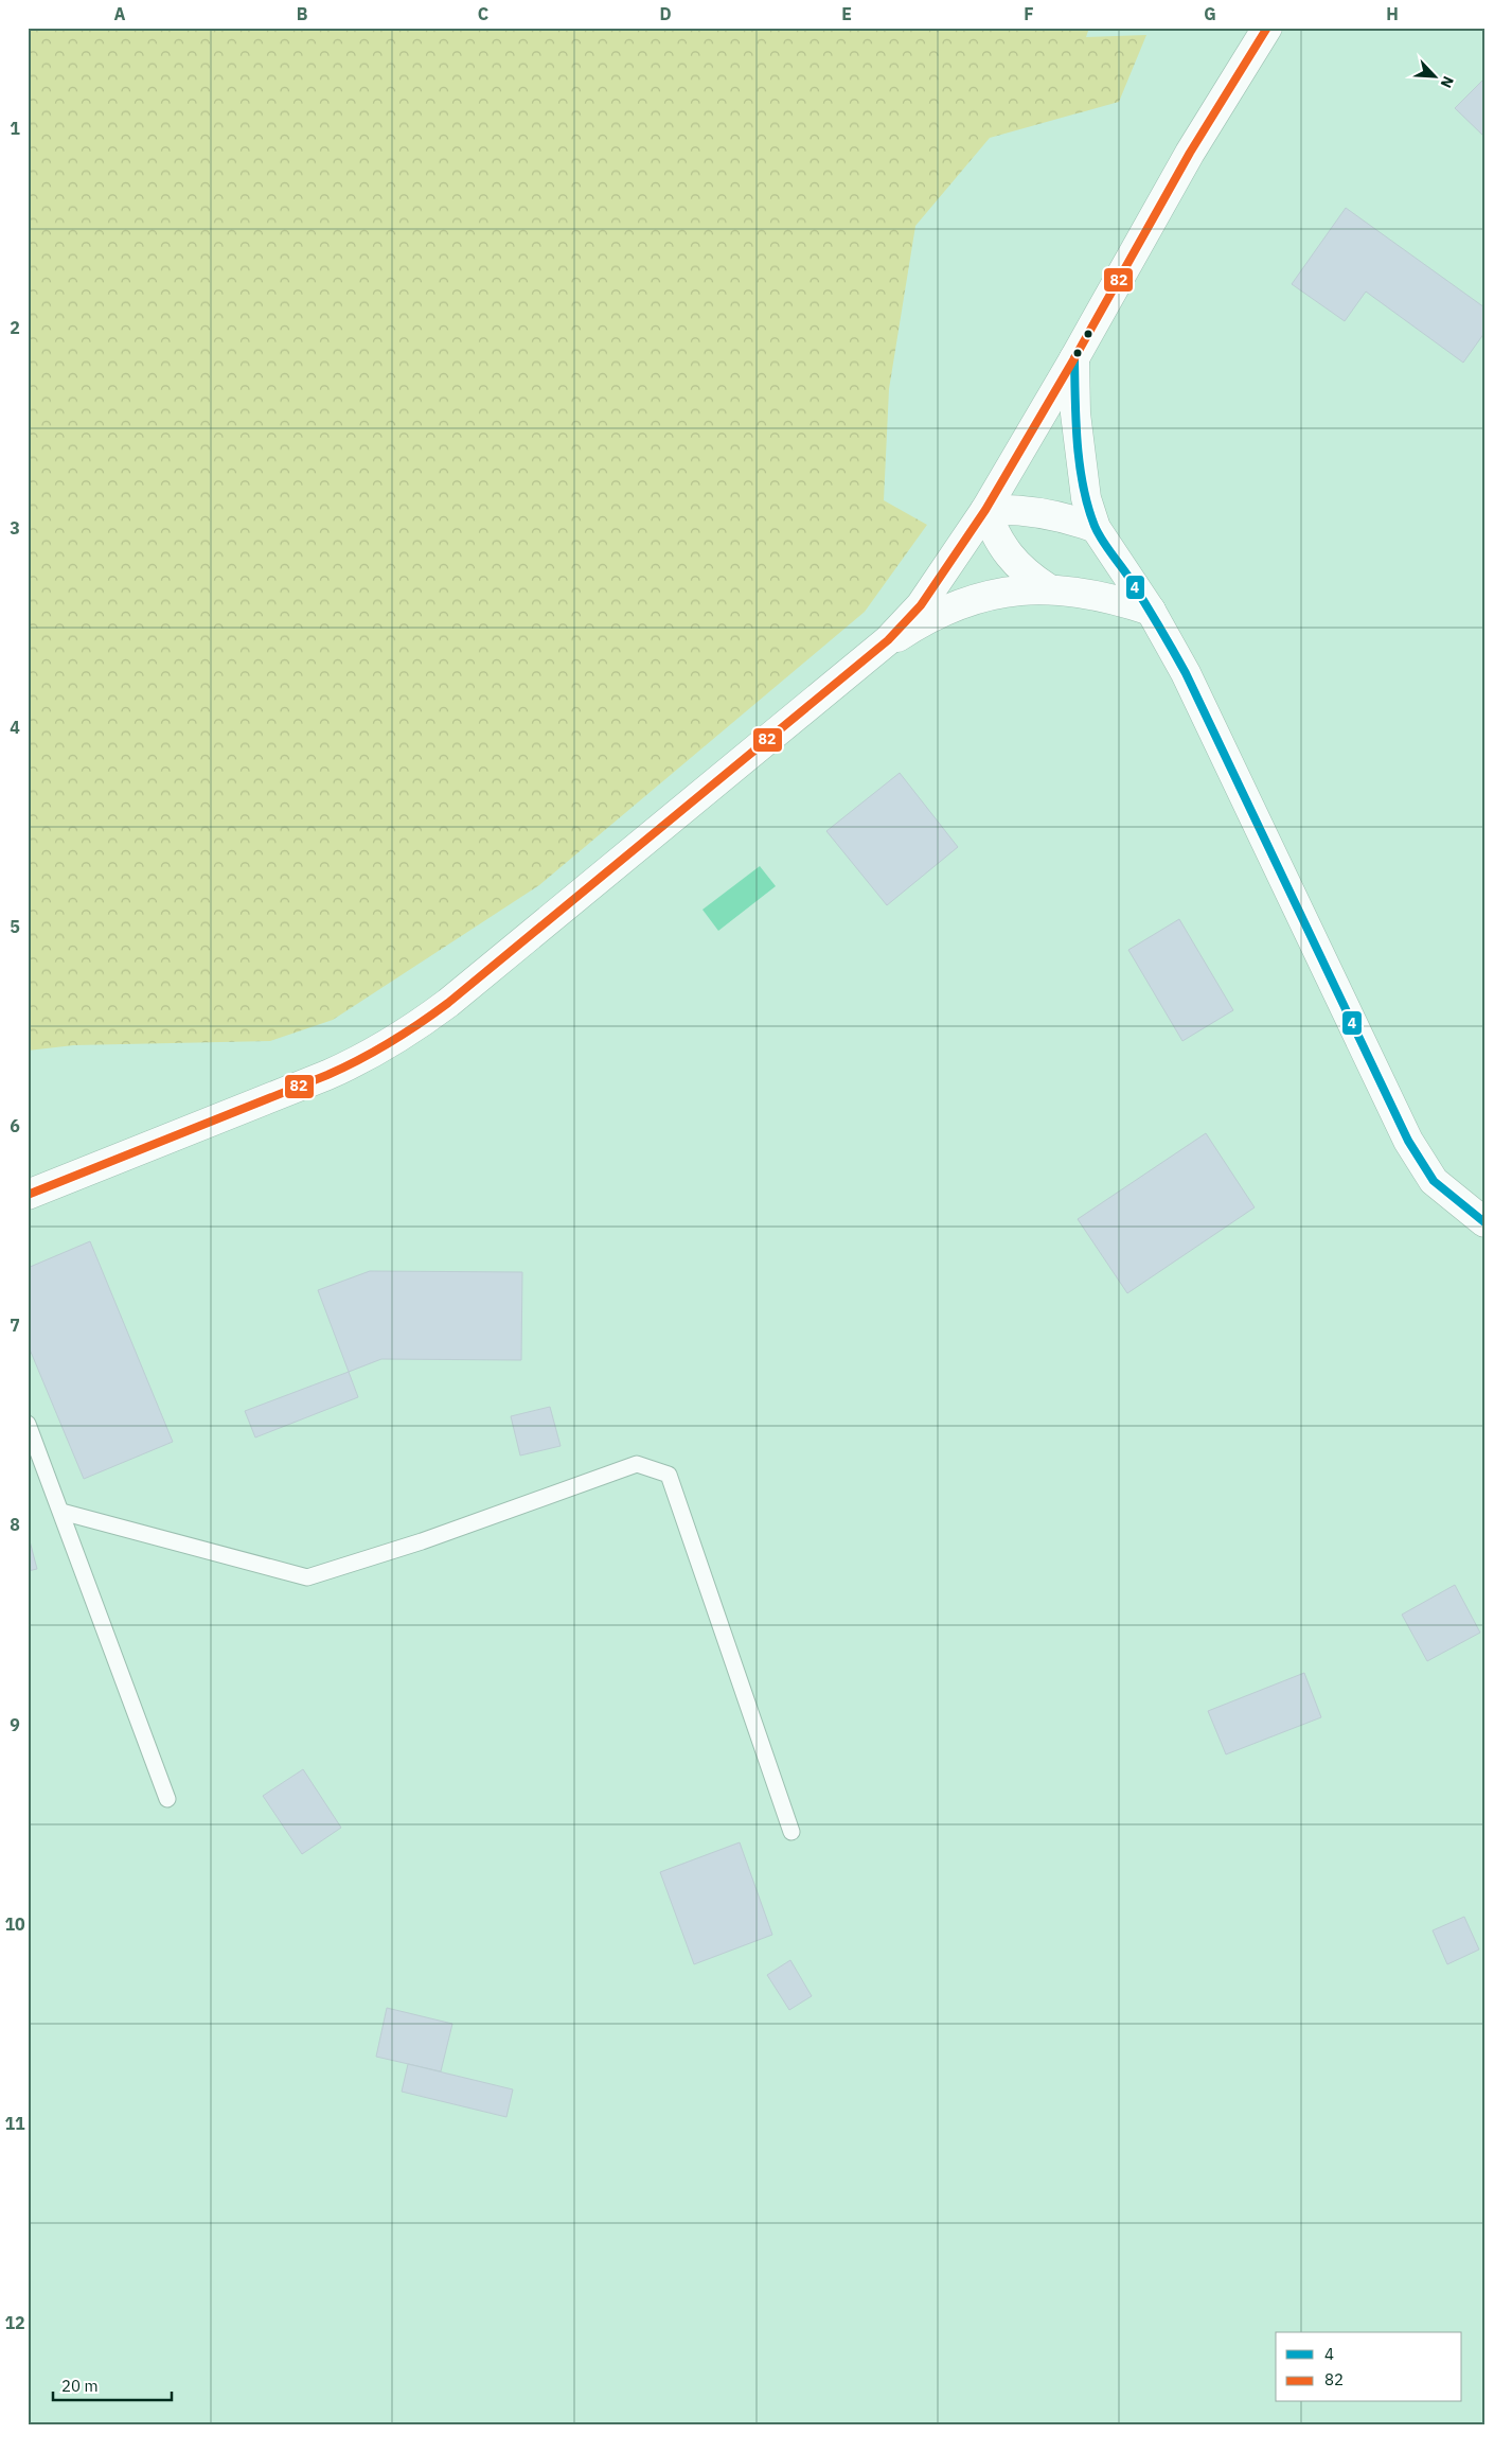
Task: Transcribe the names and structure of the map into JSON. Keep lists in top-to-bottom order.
{
  "lines": ["transit line 82", "transit line 4"],
  "legend": ["4", "82"],
  "scale_bar": "20 m",
  "north": "bottom right",
  "grid": {
    "columns": [
      "A",
      "B",
      "C",
      "D",
      "E",
      "F",
      "G",
      "H"
    ],
    "rows": [
      "1",
      "2",
      "3",
      "4",
      "5",
      "6",
      "7",
      "8",
      "9",
      "10",
      "11",
      "12"
    ]
  }
}
